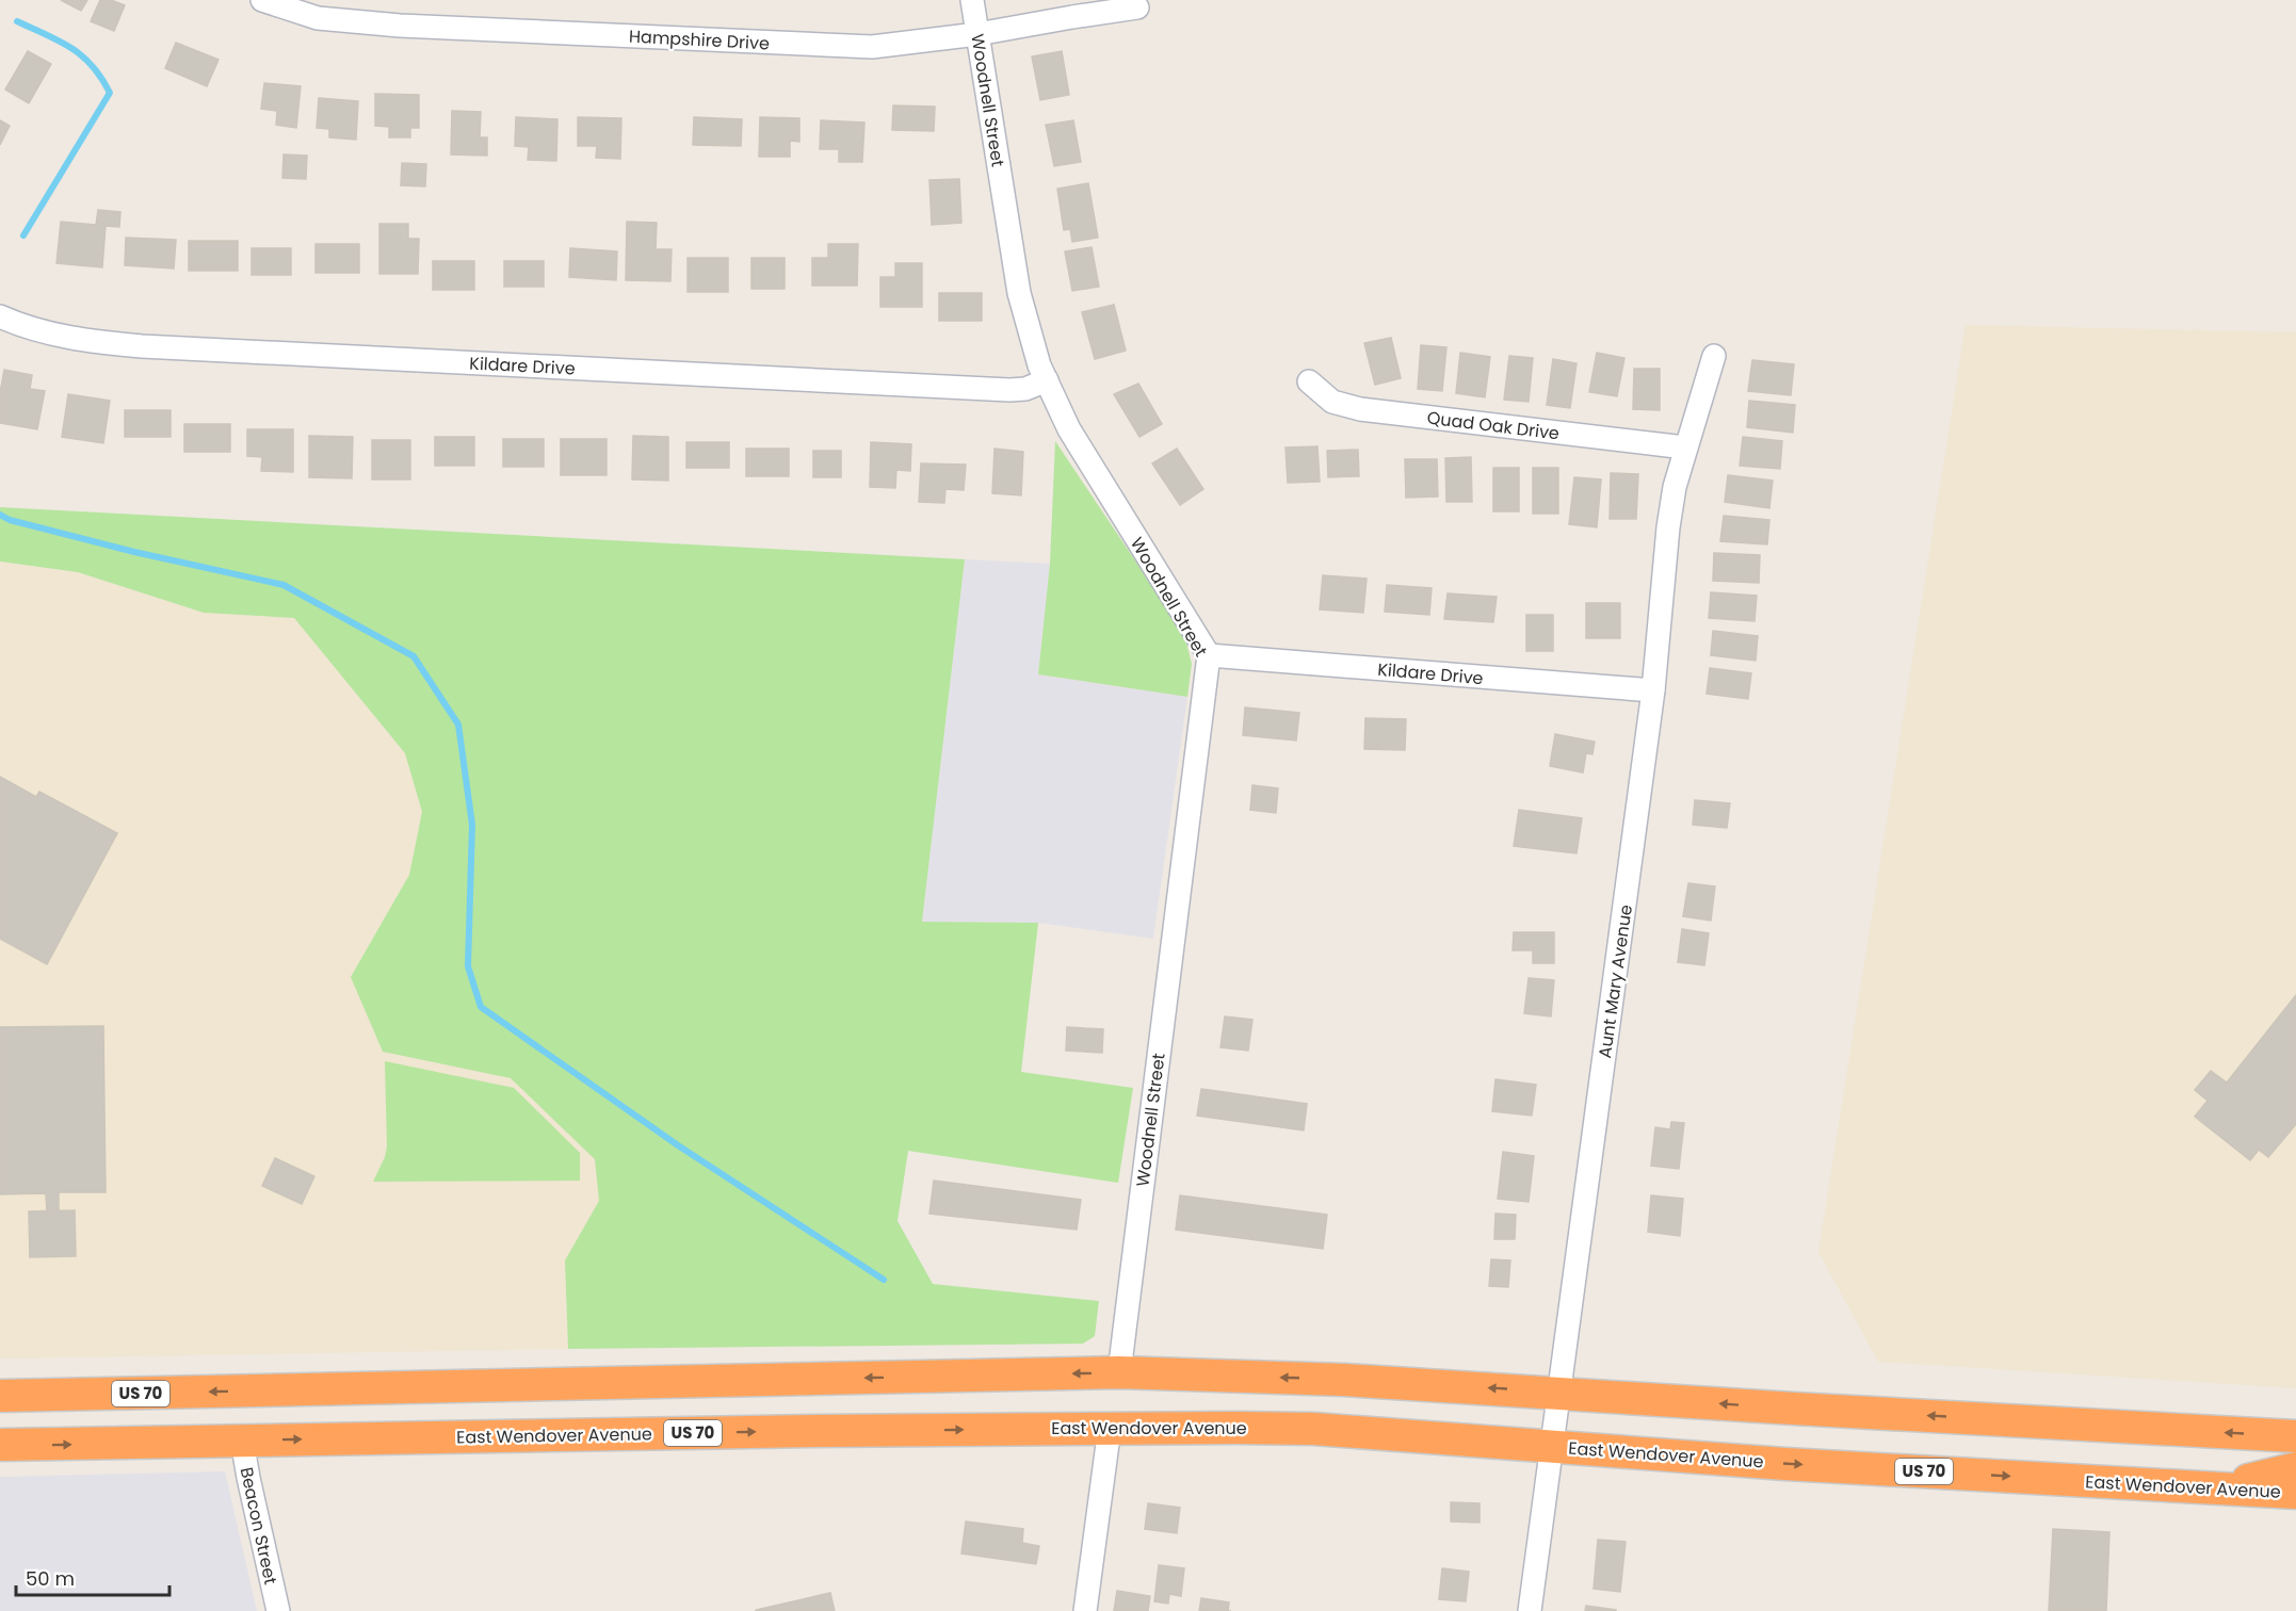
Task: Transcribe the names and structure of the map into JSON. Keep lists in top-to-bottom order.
{
  "streets": {
    "highway": ["US 70", "East Wendover Avenue"],
    "street": [
      "Hampshire Drive",
      "Woodnell Street",
      "Kildare Drive",
      "Quad Oak Drive",
      "Aunt Mary Avenue",
      "Beacon Street"
    ]
  },
  "crossings": [
    ["Hampshire Drive", "Woodnell Street"],
    ["Woodnell Street", "Kildare Drive"],
    ["Woodnell Street", "US 70"],
    ["Kildare Drive", "Aunt Mary Avenue"],
    ["Quad Oak Drive", "Aunt Mary Avenue"],
    ["Aunt Mary Avenue", "US 70"],
    ["Aunt Mary Avenue", "East Wendover Avenue"],
    ["East Wendover Avenue", "Beacon Street"]
  ],
  "scale_bar": "50 m"
}
